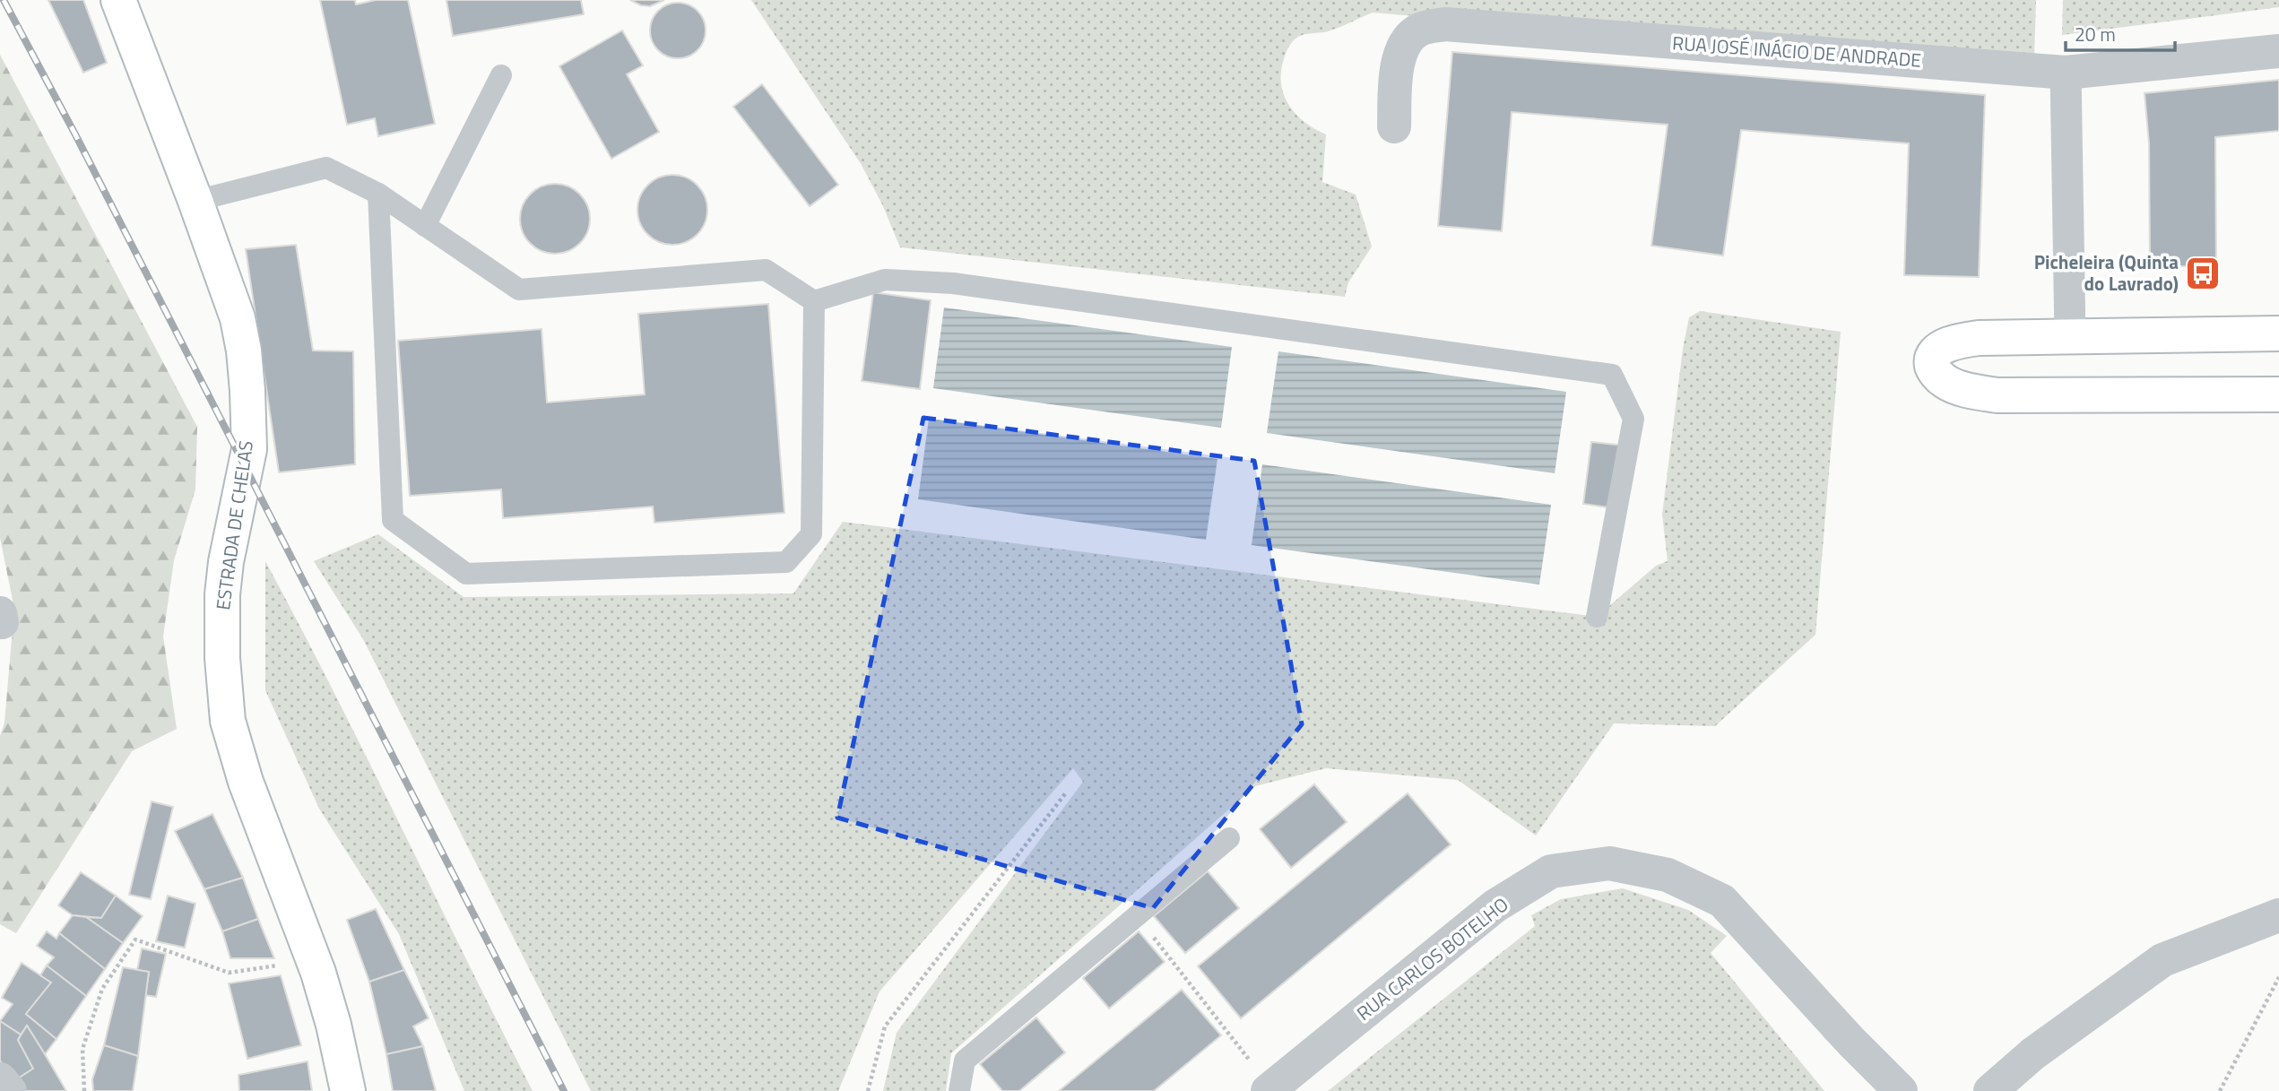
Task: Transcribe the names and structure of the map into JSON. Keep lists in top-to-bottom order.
{
  "streets": {
    "main road": ["ESTRADA DE CHELAS"],
    "street": ["RUA JOSÉ INÁCIO DE ANDRADE", "RUA CARLOS BOTELHO"]
  },
  "places": {
    "bus stop": ["Picheleira (Quinta do Lavrado)"]
  },
  "scale_bar": "20 m"
}
